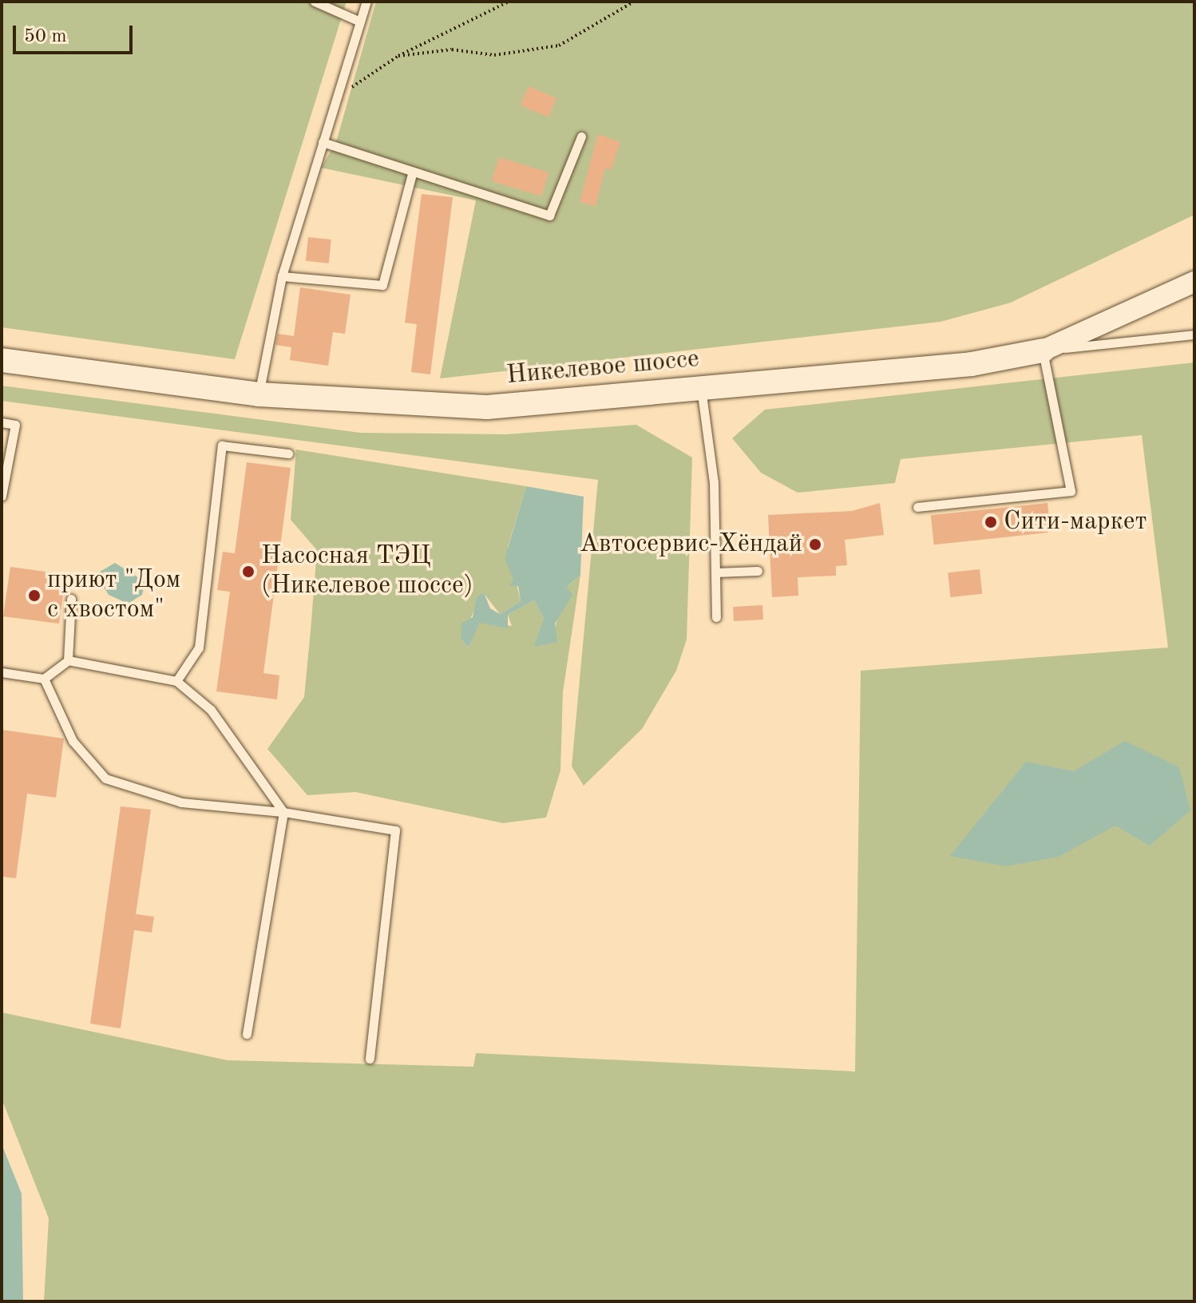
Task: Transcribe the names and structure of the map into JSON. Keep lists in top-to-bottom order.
{
  "streets": {
    "main road": ["Никелевое шоссе"]
  },
  "places": [
    "Сити-маркет",
    "Автосервис-Хёндай",
    "Насосная ТЭЦ (Никелевое шоссе)",
    "приют \"Дом с хвостом\""
  ],
  "scale_bar": "50 m"
}
